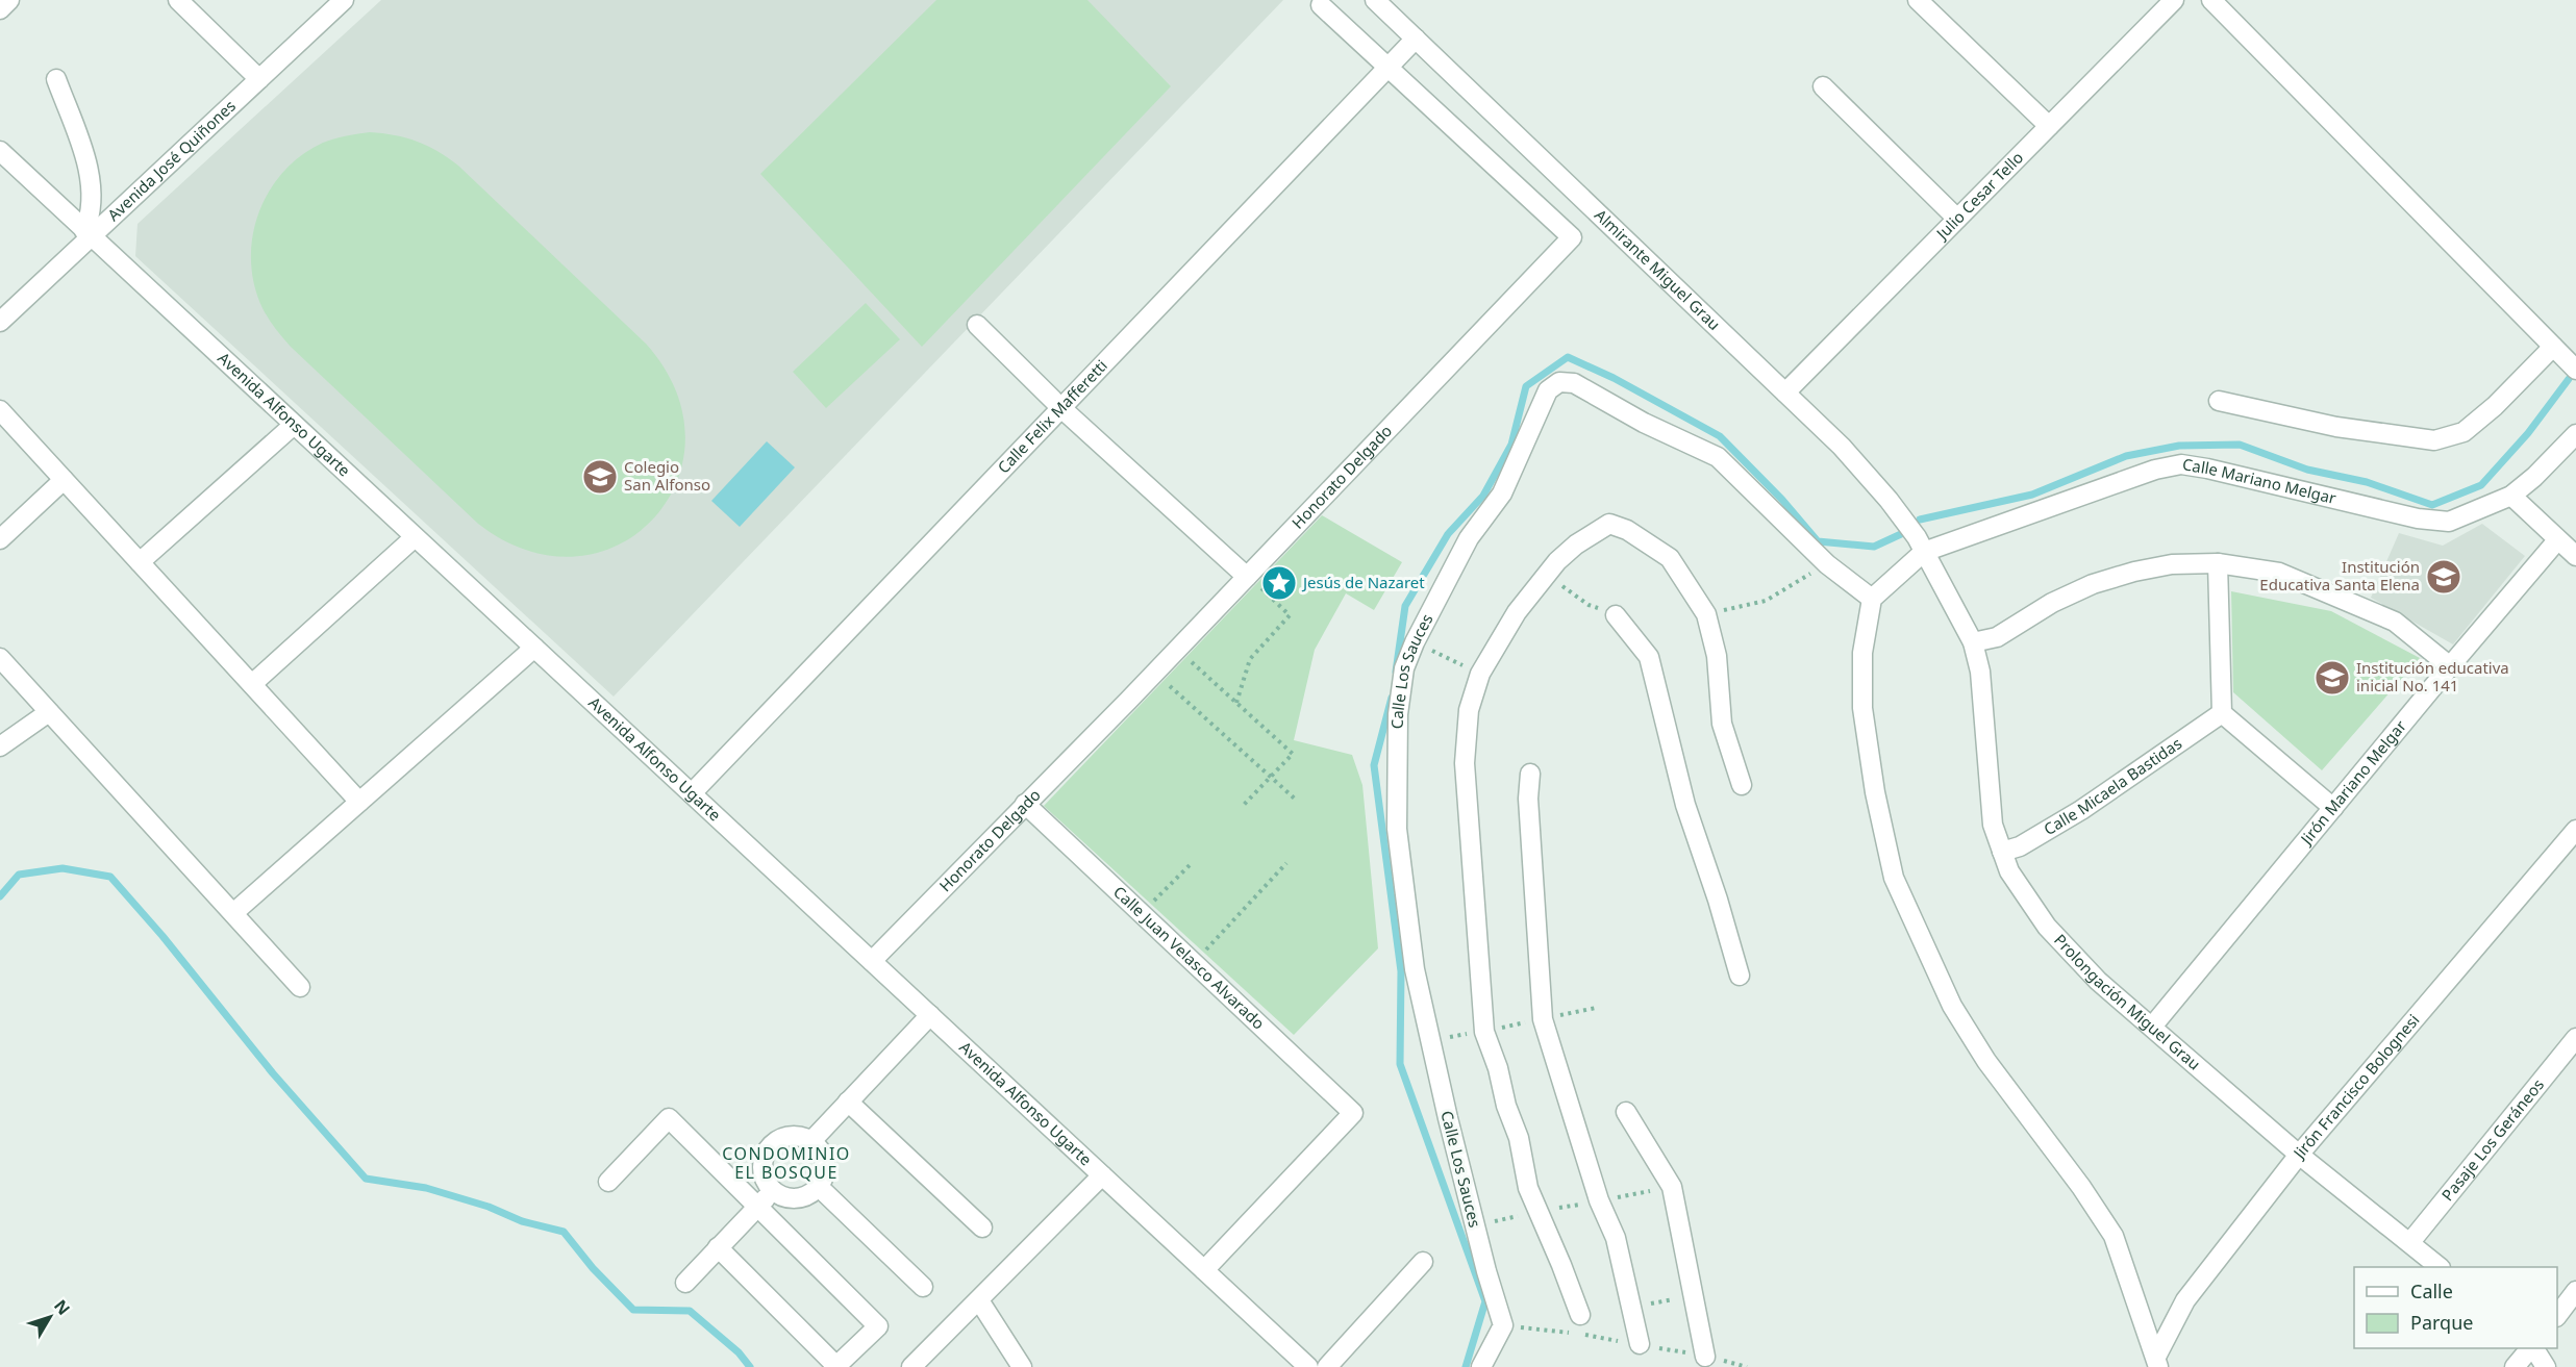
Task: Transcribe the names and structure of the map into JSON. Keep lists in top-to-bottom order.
{
  "streets": {
    "street": [
      "Avenida José Quiñones",
      "Julio Cesar Tello",
      "Almirante Miguel Grau",
      "Avenida Alfonso Ugarte",
      "Calle Felix Mafferetti",
      "Honorato Delgado",
      "Calle Mariano Melgar",
      "Calle Los Sauces",
      "Jirón Mariano Melgar",
      "Calle Micaela Bastidas",
      "Calle Juan Velasco Alvarado",
      "Prolongación Miguel Grau",
      "Jirón Francisco Bolognesi",
      "Pasaje Los Geráneos"
    ]
  },
  "crossings": [
    ["Avenida José Quiñones", "Avenida Alfonso Ugarte"],
    ["Julio Cesar Tello", "Almirante Miguel Grau"],
    ["Almirante Miguel Grau", "Calle Felix Mafferetti"],
    ["Almirante Miguel Grau", "Calle Mariano Melgar"],
    ["Almirante Miguel Grau", "Prolongación Miguel Grau"],
    ["Avenida Alfonso Ugarte", "Calle Felix Mafferetti"],
    ["Avenida Alfonso Ugarte", "Honorato Delgado"],
    ["Avenida Alfonso Ugarte", "Calle Juan Velasco Alvarado"],
    ["Calle Felix Mafferetti", "Honorato Delgado"],
    ["Honorato Delgado", "Calle Juan Velasco Alvarado"],
    ["Jirón Mariano Melgar", "Prolongación Miguel Grau"],
    ["Calle Micaela Bastidas", "Prolongación Miguel Grau"],
    ["Prolongación Miguel Grau", "Jirón Francisco Bolognesi"],
    ["Prolongación Miguel Grau", "Pasaje Los Geráneos"]
  ],
  "districts": ["CONDOMINIO EL BOSQUE"],
  "places": {
    "school or university": ["Colegio San Alfonso", "Institución Educativa Santa Elena", "Institución educativa inicial No. 141"],
    "place": ["Jesús de Nazaret"]
  },
  "legend": ["Calle", "Parque"],
  "north": "top right"
}
